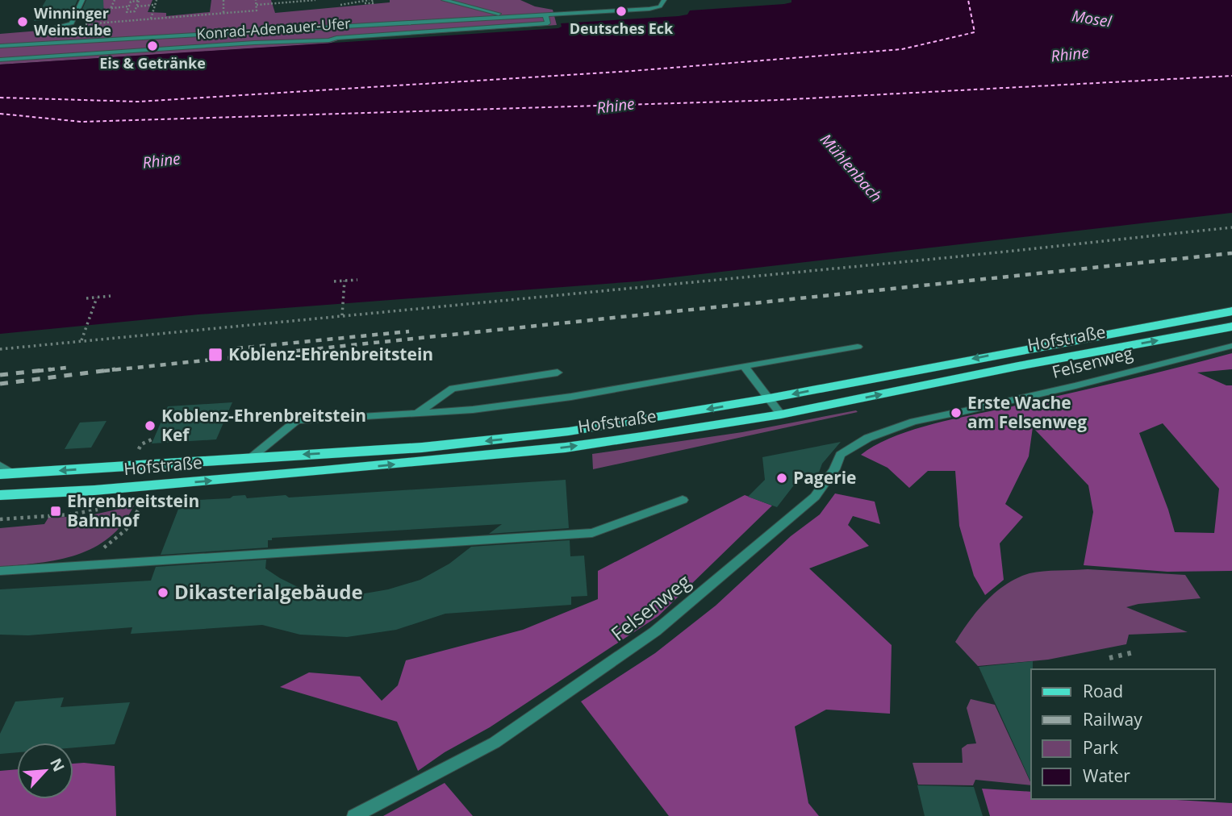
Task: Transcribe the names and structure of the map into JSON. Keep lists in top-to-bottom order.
{
  "streets": {
    "main road": ["Hofstraße"],
    "street": ["Konrad-Adenauer-Ufer"],
    "lane": ["Felsenweg"]
  },
  "water": ["Mosel", "Rhine", "Mühlenbach"],
  "places": {
    "other": [
      "Deutsches Eck",
      "Winninger Weinstube",
      "Eis & Getränke",
      "Erste Wache am Felsenweg",
      "Koblenz-Ehrenbreitstein Kef",
      "Pagerie",
      "Dikasterialgebäude"
    ],
    "transit": ["Koblenz-Ehrenbreitstein", "Ehrenbreitstein Bahnhof"]
  },
  "legend": [
    "Road",
    "Railway",
    "Park",
    "Water"
  ],
  "north": "top right"
}
